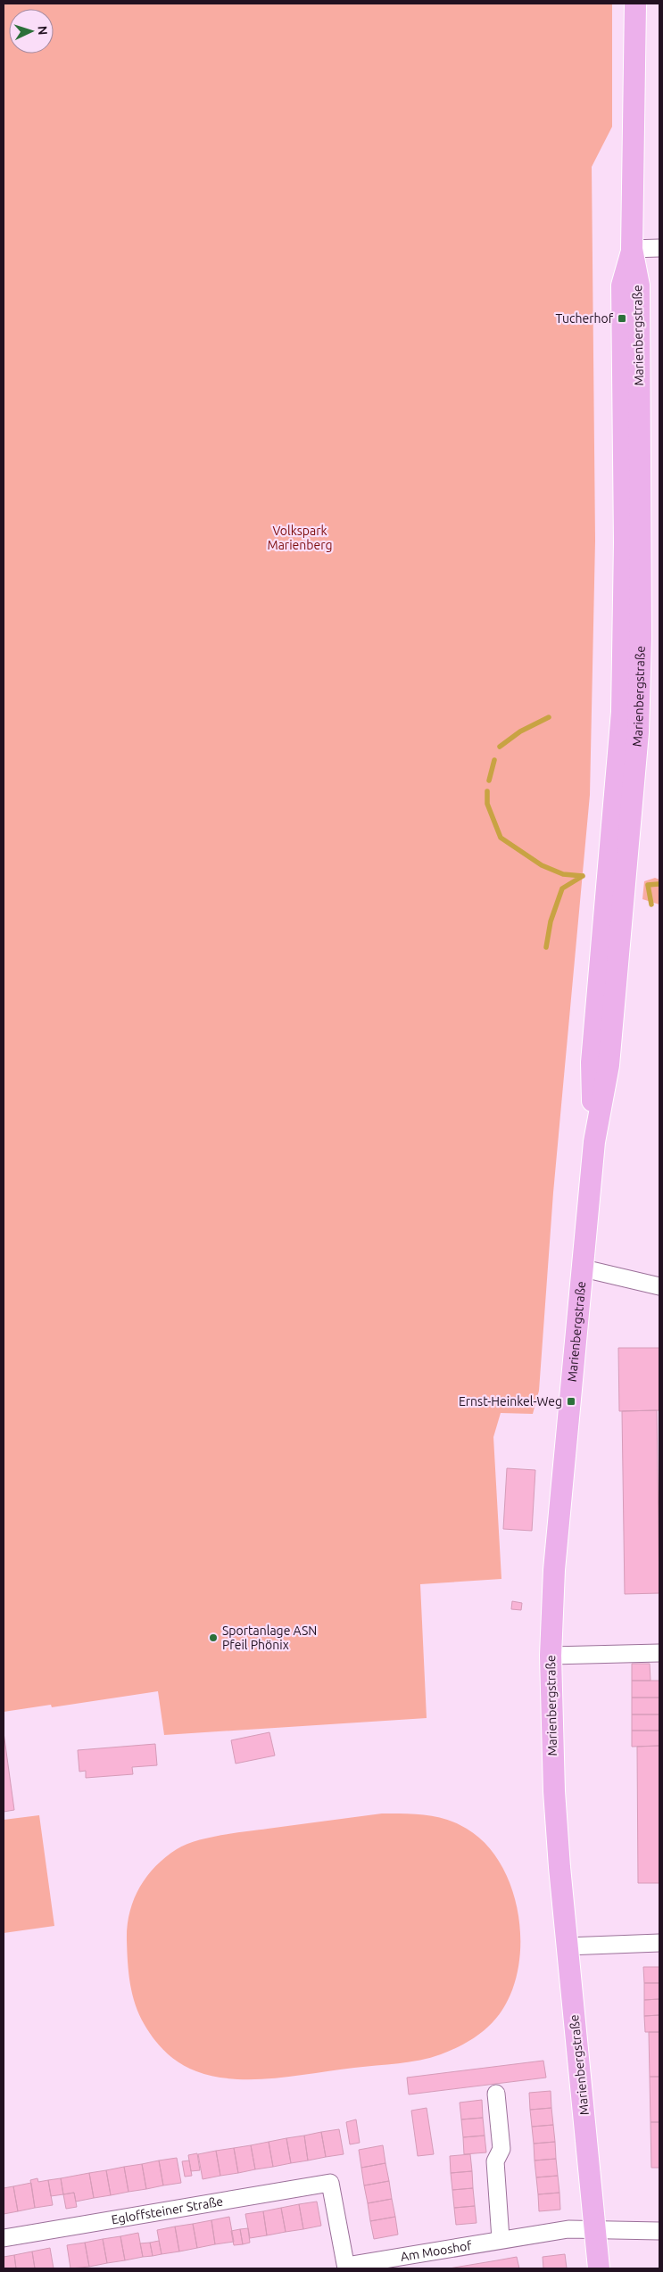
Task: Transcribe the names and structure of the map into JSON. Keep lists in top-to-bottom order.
{
  "streets": {
    "main road": ["Marienbergstraße"],
    "street": ["Egloffsteiner Straße", "Am Mooshof"]
  },
  "crossings": [
    ["Marienbergstraße", "Am Mooshof"],
    ["Egloffsteiner Straße", "Am Mooshof"]
  ],
  "parks": ["Volkspark Marienberg"],
  "places": {
    "transit": ["Tucherhof", "Ernst-Heinkel-Weg"],
    "other": ["Sportanlage ASN Pfeil Phönix"]
  },
  "north": "right"
}
